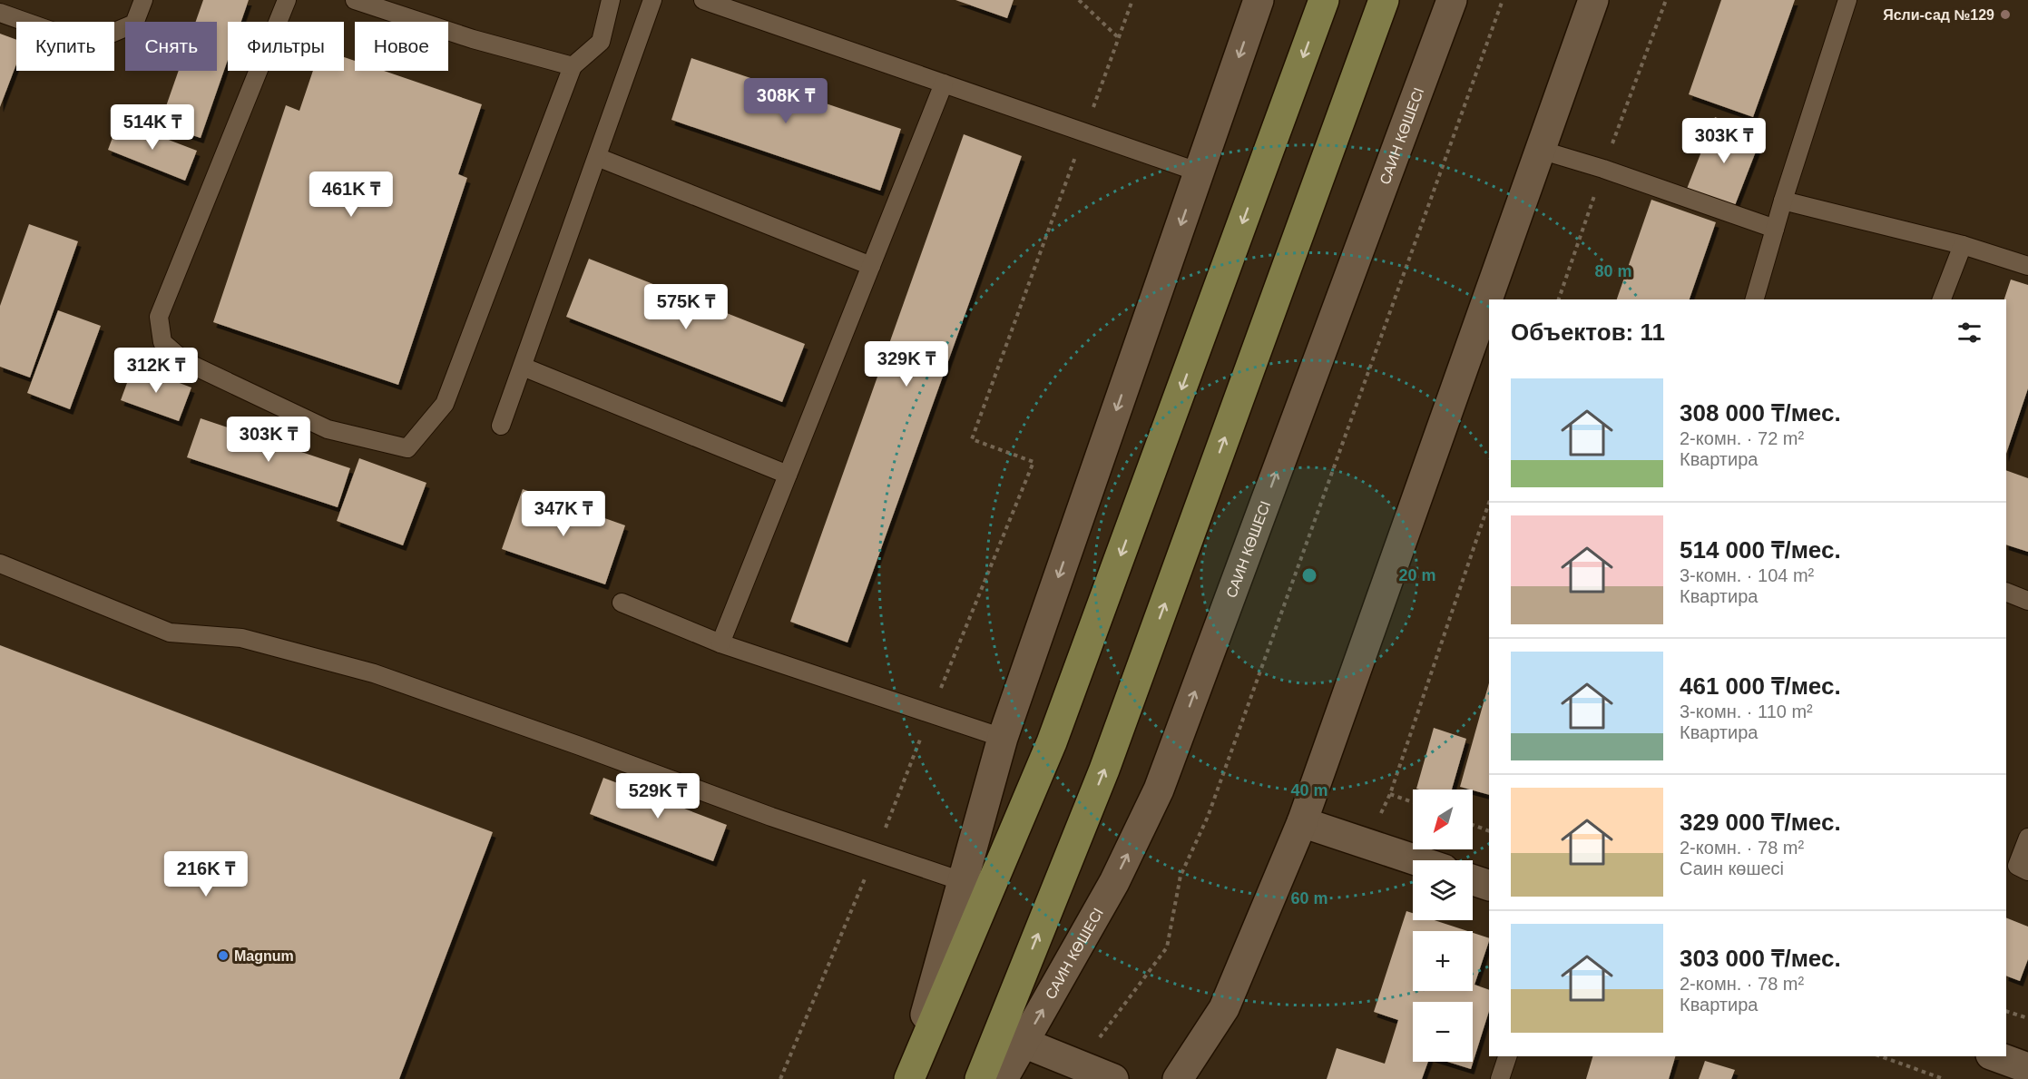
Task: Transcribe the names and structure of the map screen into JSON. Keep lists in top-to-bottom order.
{
  "streets": {
    "main road": ["САИН КӨШЕСІ"]
  },
  "places": ["Ясли-сад №129", "Magnum"],
  "north": "bottom left",
  "page": {
    "chip": [
      "Купить",
      "Снять",
      "Фильтры",
      "Новое"
    ],
    "price": [
      "308K ₸",
      "514K ₸",
      "303K ₸",
      "461K ₸",
      "575K ₸",
      "329K ₸",
      "312K ₸",
      "303K ₸",
      "347K ₸",
      "529K ₸",
      "216K ₸"
    ],
    "heading": "Объектов: 11",
    "list": [
      {
        "name": "308 000 ₸/мес.",
        "note": "2-комн. · 72 m² · Квартира"
      },
      {
        "name": "514 000 ₸/мес.",
        "note": "3-комн. · 104 m² · Квартира"
      },
      {
        "name": "461 000 ₸/мес.",
        "note": "3-комн. · 110 m² · Квартира"
      },
      {
        "name": "329 000 ₸/мес.",
        "note": "2-комн. · 78 m² · Саин көшесі"
      },
      {
        "name": "303 000 ₸/мес.",
        "note": "2-комн. · 78 m² · Квартира"
      }
    ],
    "map_buttons": ["+", "−"]
  },
  "rings": [
    "80 m",
    "20 m",
    "40 m",
    "60 m"
  ]
}
